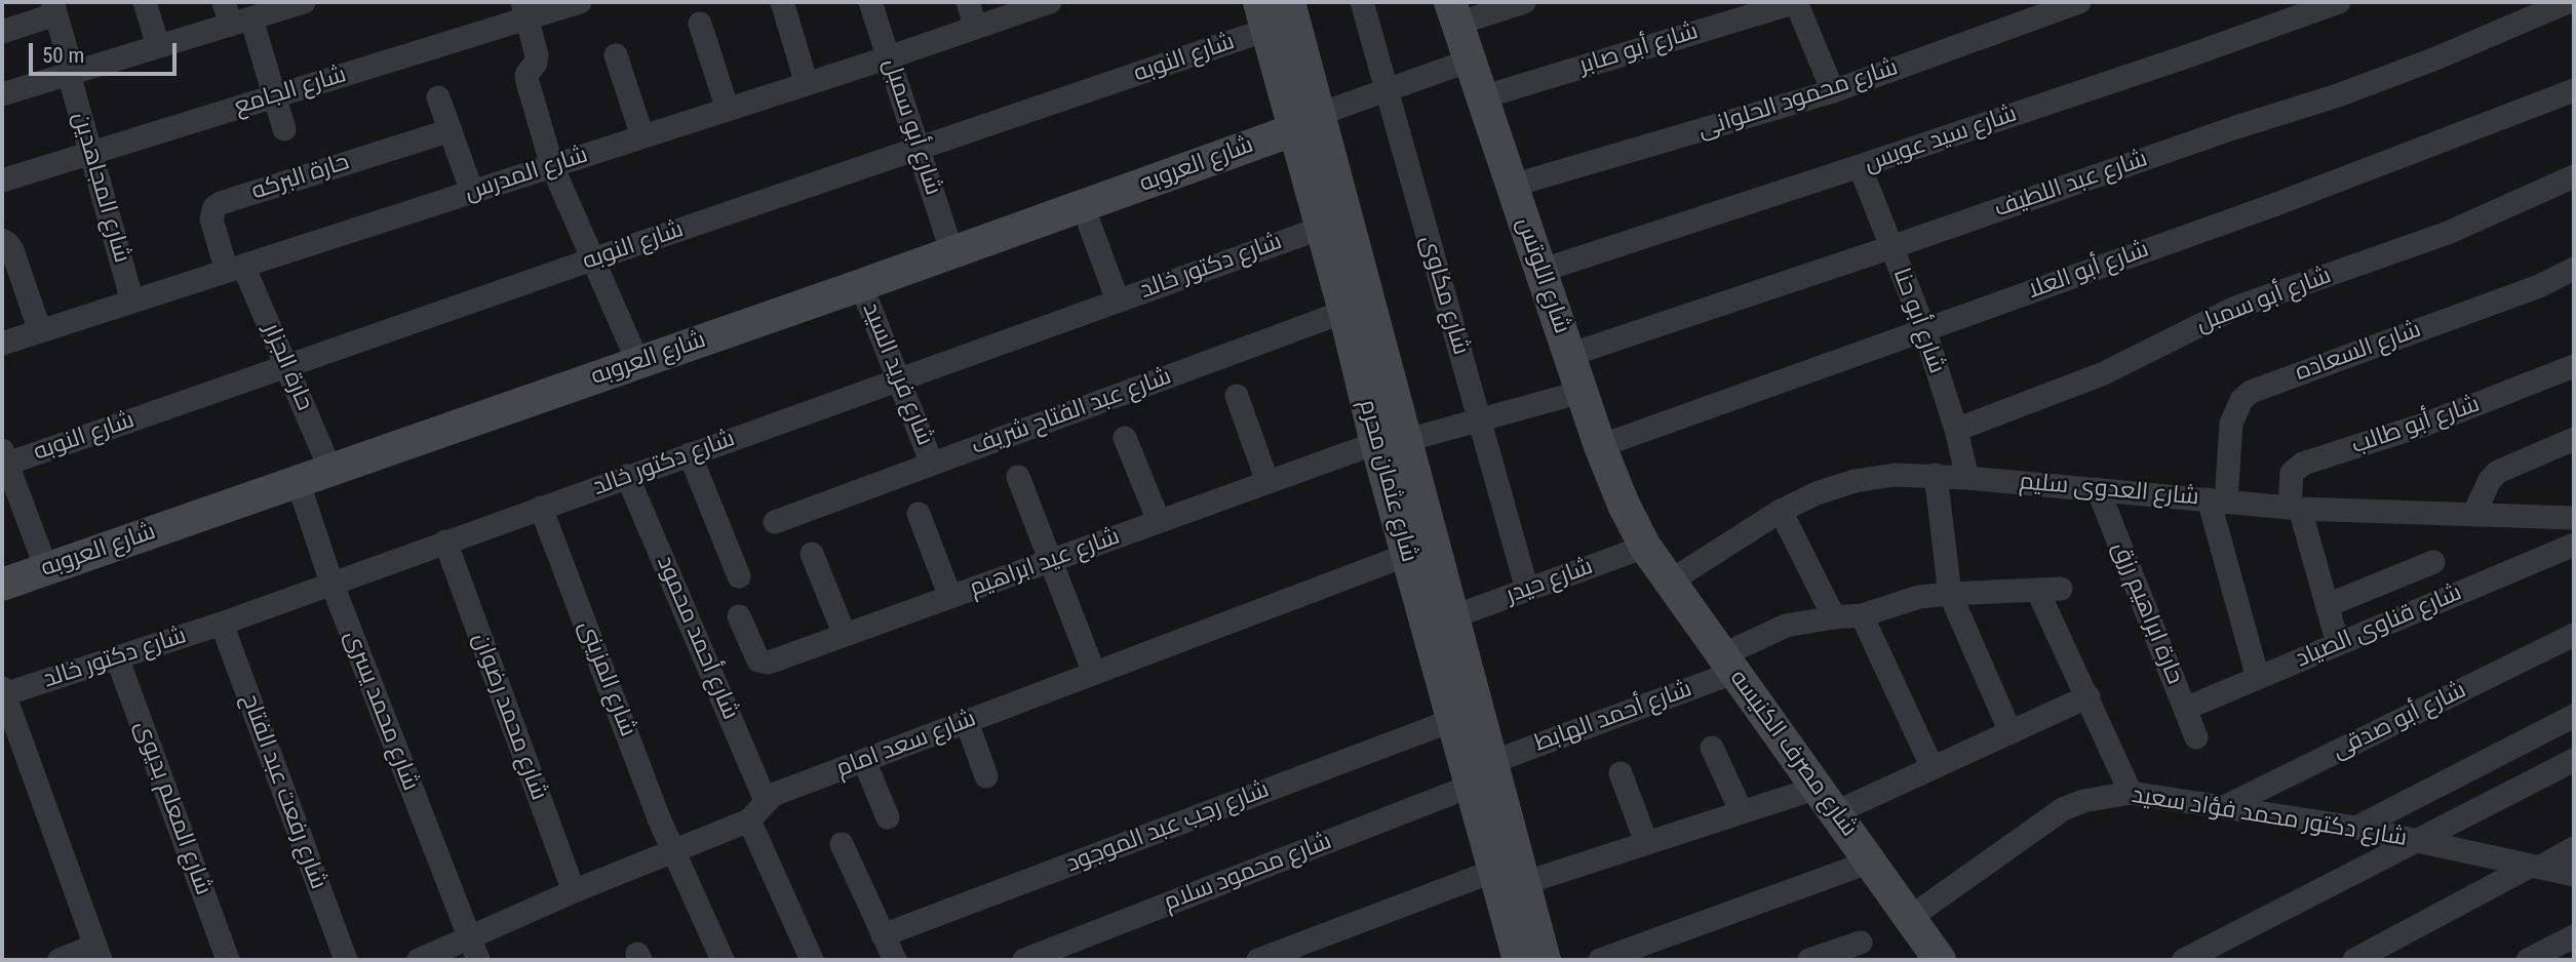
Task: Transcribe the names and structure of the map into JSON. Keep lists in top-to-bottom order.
{
  "streets": {
    "street": [
      "شارع أبو صابر",
      "شارع النوبه",
      "شارع الجامع",
      "شارع محمود الحلوانى",
      "شارع أبو سمبل",
      "شارع سيد عويس",
      "شارع العروبه",
      "شارع المدرس",
      "حارة البركه",
      "شارع عبد اللطيف",
      "شارع المجاهدين",
      "شارع دكتور خالد",
      "شارع أبو العلا",
      "شارع اللوتس",
      "شارع مكاوى",
      "شارع أبو حنا",
      "شارع السعاده",
      "حارة الجزار",
      "شارع فريد السيد",
      "شارع عبد الفتاح شريف",
      "شارع أبو طالب",
      "شارع عثمان محرم",
      "شارع العدوى سليم",
      "شارع عيد ابراهيم",
      "شارع حيدر",
      "حارة ابراهيم رزق",
      "شارع قناوى الصياد",
      "شارع أحمد محمود",
      "شارع المزينى",
      "شارع محمد يسرى",
      "شارع محمد رضوان",
      "شارع أحمد الهابط",
      "شارع أبو صدقى",
      "شارع سعد امام",
      "شارع مصرف الكنيسه",
      "شارع رفعت عبد الفتاح",
      "شارع المعلم بديوى",
      "شارع دكتور محمد فؤاد سعيد",
      "شارع رجب عبد الموجود",
      "شارع محمود سلام"
    ]
  },
  "crossings": [
    ["شارع أبو صابر", "شارع اللوتس"],
    ["شارع النوبه", "شارع أبو سمبل"],
    ["شارع النوبه", "حارة الجزار"],
    ["شارع النوبه", "شارع عثمان محرم"],
    ["شارع الجامع", "شارع المجاهدين"],
    ["شارع محمود الحلوانى", "شارع اللوتس"],
    ["شارع أبو سمبل", "شارع العروبه"],
    ["شارع أبو سمبل", "شارع المدرس"],
    ["شارع أبو سمبل", "شارع أبو حنا"],
    ["شارع سيد عويس", "شارع اللوتس"],
    ["شارع سيد عويس", "شارع أبو حنا"],
    ["شارع العروبه", "حارة الجزار"],
    ["شارع العروبه", "شارع فريد السيد"],
    ["شارع العروبه", "شارع عثمان محرم"],
    ["شارع العروبه", "شارع محمد يسرى"],
    ["شارع المدرس", "حارة البركه"],
    ["شارع المدرس", "شارع المجاهدين"],
    ["شارع المدرس", "حارة الجزار"],
    ["حارة البركه", "حارة الجزار"],
    ["شارع عبد اللطيف", "شارع اللوتس"],
    ["شارع عبد اللطيف", "شارع أبو حنا"],
    ["شارع دكتور خالد", "شارع فريد السيد"],
    ["شارع دكتور خالد", "شارع عثمان محرم"],
    ["شارع دكتور خالد", "شارع أحمد محمود"],
    ["شارع دكتور خالد", "شارع المزينى"],
    ["شارع دكتور خالد", "شارع محمد يسرى"],
    ["شارع دكتور خالد", "شارع محمد رضوان"],
    ["شارع دكتور خالد", "شارع رفعت عبد الفتاح"],
    ["شارع دكتور خالد", "شارع المعلم بديوى"],
    ["شارع أبو العلا", "شارع اللوتس"],
    ["شارع أبو العلا", "شارع أبو حنا"],
    ["شارع اللوتس", "شارع عيد ابراهيم"],
    ["شارع اللوتس", "شارع حيدر"],
    ["شارع اللوتس", "شارع مصرف الكنيسه"],
    ["شارع مكاوى", "شارع عيد ابراهيم"],
    ["شارع مكاوى", "شارع حيدر"],
    ["شارع أبو حنا", "شارع العدوى سليم"],
    ["شارع السعاده", "شارع العدوى سليم"],
    ["شارع السعاده", "شارع قناوى الصياد"],
    ["شارع فريد السيد", "شارع عبد الفتاح شريف"],
    ["شارع عبد الفتاح شريف", "شارع عثمان محرم"],
    ["شارع أبو طالب", "شارع العدوى سليم"],
    ["شارع عثمان محرم", "شارع عيد ابراهيم"],
    ["شارع عثمان محرم", "شارع حيدر"],
    ["شارع عثمان محرم", "شارع أحمد الهابط"],
    ["شارع عثمان محرم", "شارع سعد امام"],
    ["شارع عثمان محرم", "شارع رجب عبد الموجود"],
    ["شارع عثمان محرم", "شارع محمود سلام"],
    ["شارع العدوى سليم", "حارة ابراهيم رزق"],
    ["شارع العدوى سليم", "شارع مصرف الكنيسه"],
    ["شارع حيدر", "شارع مصرف الكنيسه"],
    ["حارة ابراهيم رزق", "شارع قناوى الصياد"],
    ["شارع أحمد محمود", "شارع سعد امام"],
    ["شارع المزينى", "شارع سعد امام"],
    ["شارع محمد يسرى", "شارع سعد امام"],
    ["شارع محمد رضوان", "شارع سعد امام"],
    ["شارع أحمد الهابط", "شارع مصرف الكنيسه"],
    ["شارع أحمد الهابط", "شارع محمود سلام"],
    ["شارع أبو صدقى", "شارع دكتور محمد فؤاد سعيد"],
    ["شارع مصرف الكنيسه", "شارع دكتور محمد فؤاد سعيد"]
  ],
  "scale_bar": "50 m"
}
